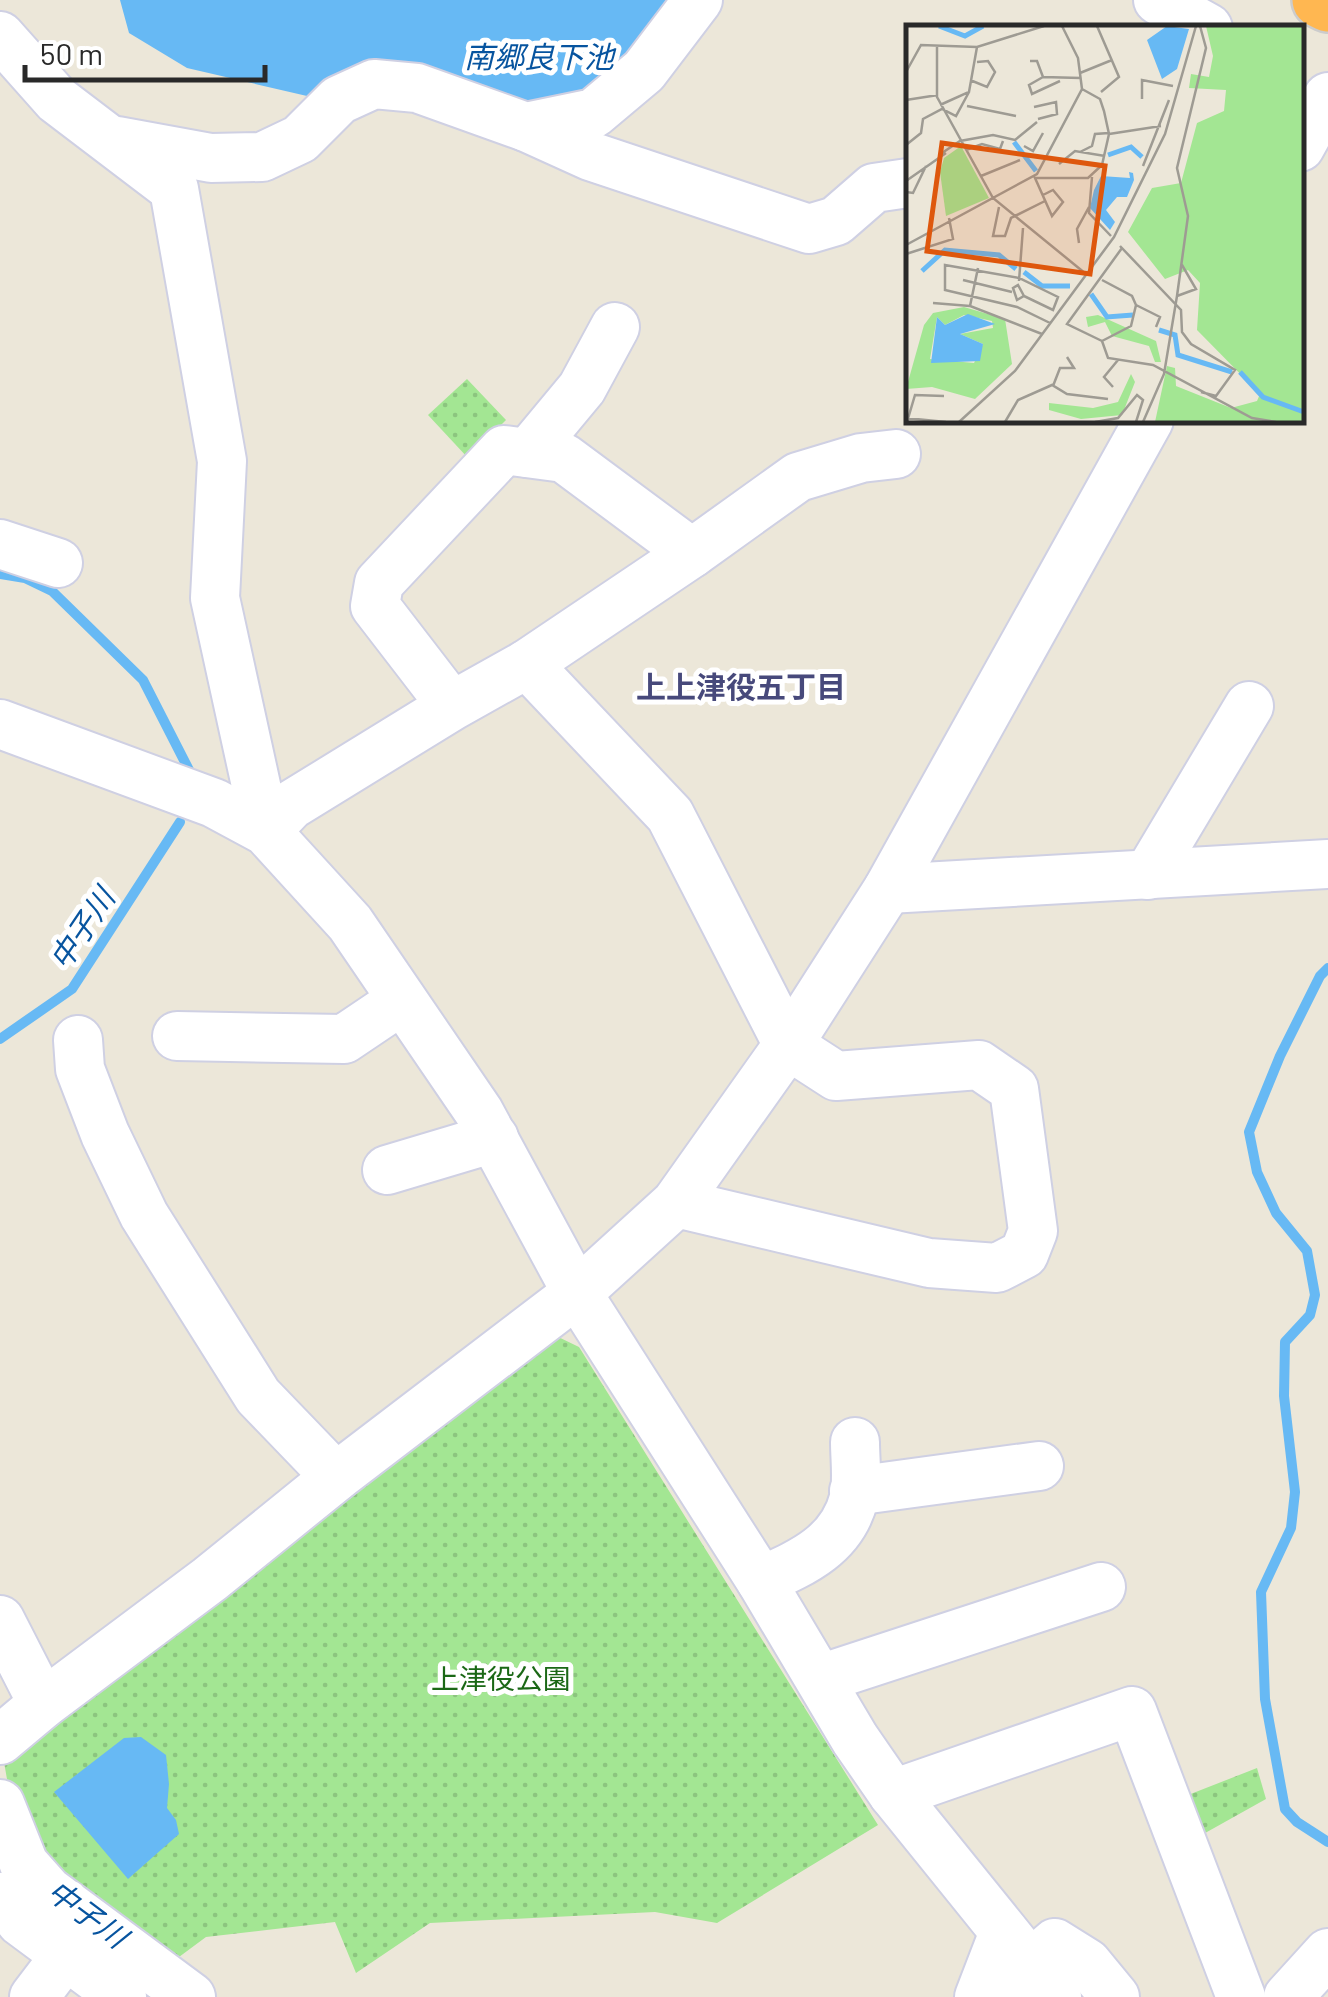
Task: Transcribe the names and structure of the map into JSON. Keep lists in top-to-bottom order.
{
  "districts": ["上上津役五丁目"],
  "water": ["南郷良下池", "中子川"],
  "parks": ["上津役公園"],
  "scale_bar": "50 m"
}
